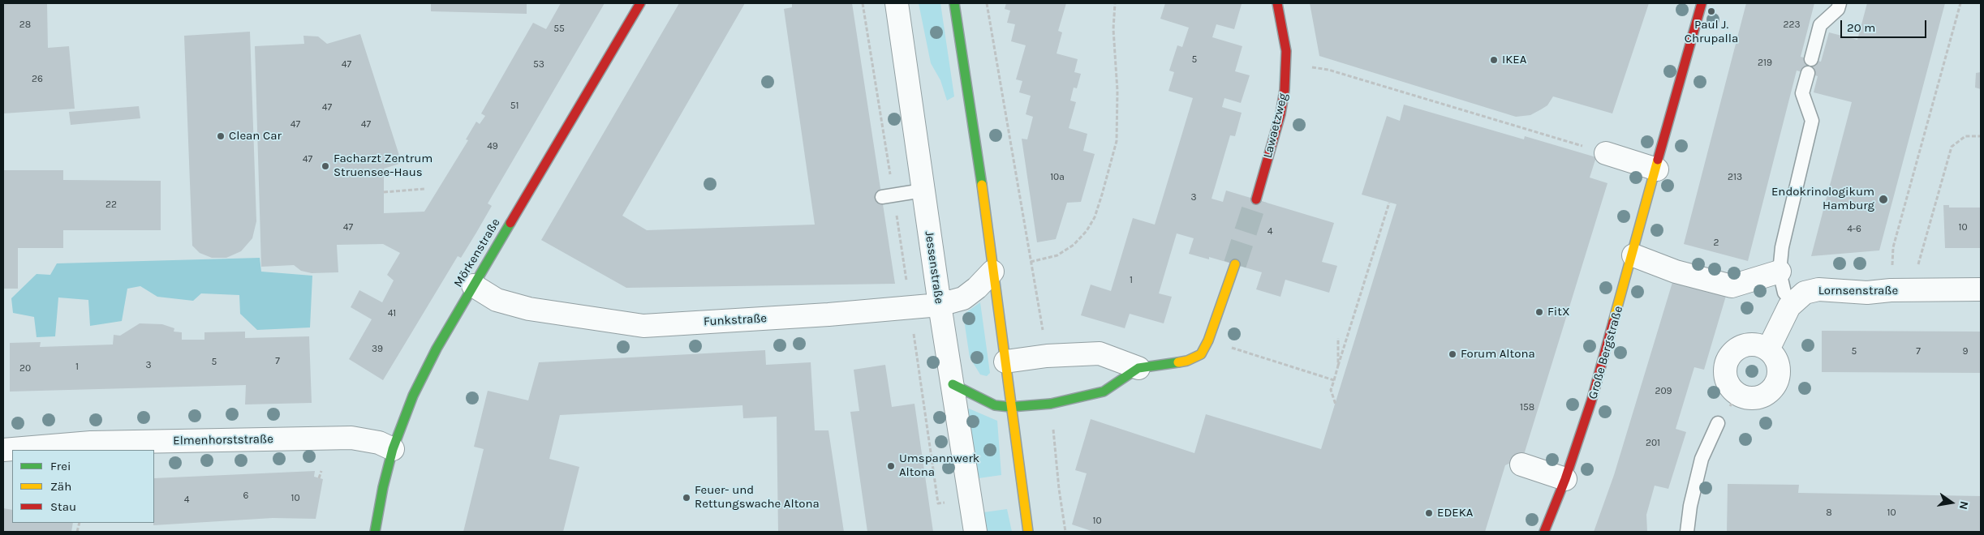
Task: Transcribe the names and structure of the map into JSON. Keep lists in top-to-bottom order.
{
  "streets": {
    "street": [
      "Lawaetzweg",
      "Mörkenstraße",
      "Jessenstraße",
      "Lornsenstraße",
      "Funkstraße",
      "Große Bergstraße",
      "Elmenhorststraße"
    ]
  },
  "crossings": [
    ["Mörkenstraße", "Funkstraße"],
    ["Mörkenstraße", "Elmenhorststraße"],
    ["Jessenstraße", "Funkstraße"]
  ],
  "places": [
    "Paul J. Chrupalla",
    "IKEA",
    "Clean Car",
    "Facharzt Zentrum Struensee-Haus",
    "Endokrinologikum Hamburg",
    "FitX",
    "Forum Altona",
    "Umspannwerk Altona",
    "Feuer- und Rettungswache Altona",
    "EDEKA"
  ],
  "house_numbers": [
    "28",
    "223",
    "55",
    "5",
    "219",
    "47",
    "53",
    "26",
    "51",
    "47",
    "47",
    "47",
    "49",
    "47",
    "10a",
    "213",
    "3",
    "22",
    "47",
    "10",
    "4-6",
    "4",
    "2",
    "1",
    "41",
    "39",
    "5",
    "7",
    "9",
    "7",
    "5",
    "3",
    "1",
    "20",
    "209",
    "158",
    "201",
    "6",
    "10",
    "4",
    "8",
    "10",
    "10"
  ],
  "legend": ["Frei", "Zäh", "Stau"],
  "scale_bar": "20 m",
  "north": "right"
}
